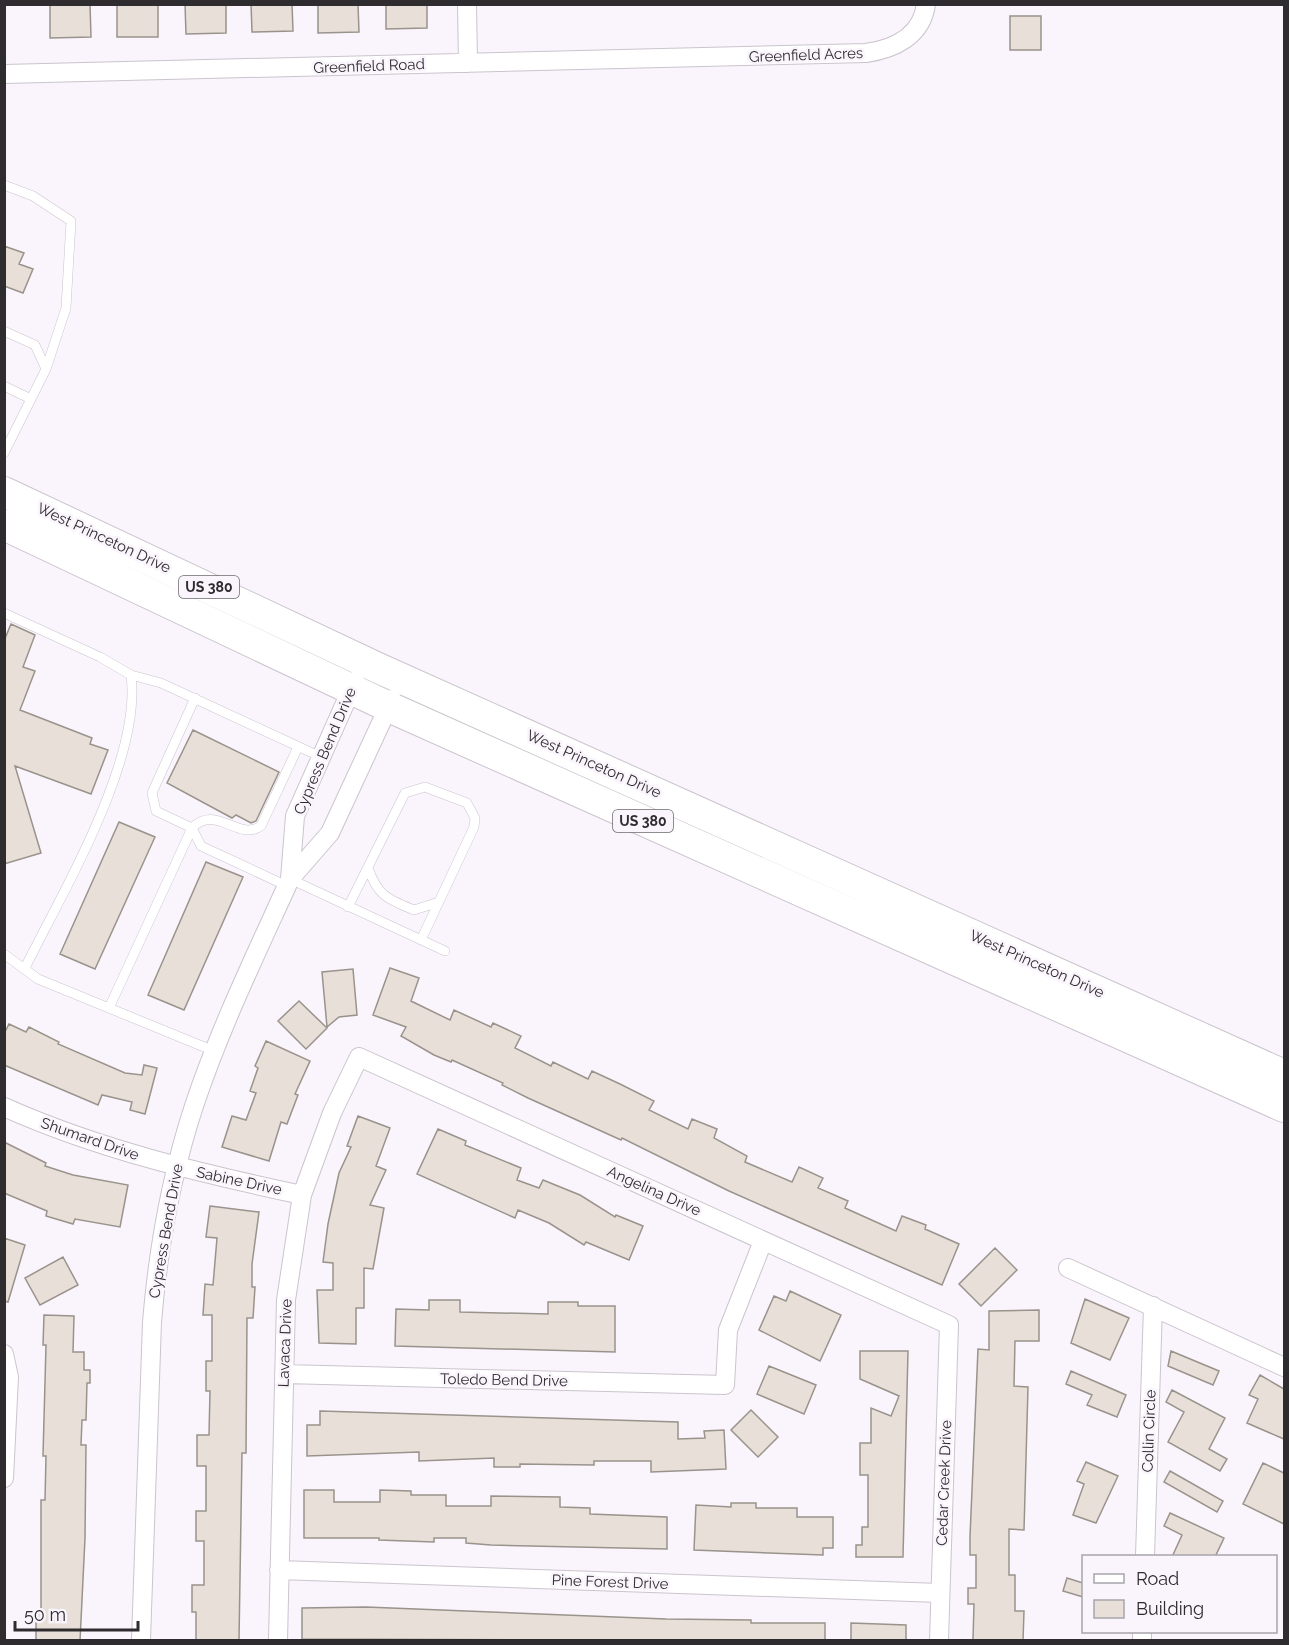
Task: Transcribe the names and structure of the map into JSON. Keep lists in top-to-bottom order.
{
  "streets": {
    "highway": ["West Princeton Drive", "US 380"],
    "street": [
      "Greenfield Acres",
      "Greenfield Road",
      "Cypress Bend Drive",
      "Shumard Drive",
      "Sabine Drive",
      "Angelina Drive",
      "Lavaca Drive",
      "Toledo Bend Drive",
      "Collin Circle",
      "Cedar Creek Drive",
      "Pine Forest Drive"
    ]
  },
  "crossings": [
    ["Greenfield Acres", "Greenfield Road"],
    ["West Princeton Drive", "Cypress Bend Drive"],
    ["Cypress Bend Drive", "Shumard Drive"],
    ["Cypress Bend Drive", "Sabine Drive"],
    ["Shumard Drive", "Sabine Drive"],
    ["Sabine Drive", "Lavaca Drive"],
    ["Angelina Drive", "Lavaca Drive"],
    ["Angelina Drive", "Toledo Bend Drive"],
    ["Angelina Drive", "Cedar Creek Drive"],
    ["Lavaca Drive", "Toledo Bend Drive"],
    ["Lavaca Drive", "Pine Forest Drive"],
    ["Cedar Creek Drive", "Pine Forest Drive"]
  ],
  "legend": ["Road", "Building"],
  "scale_bar": "50 m"
}
